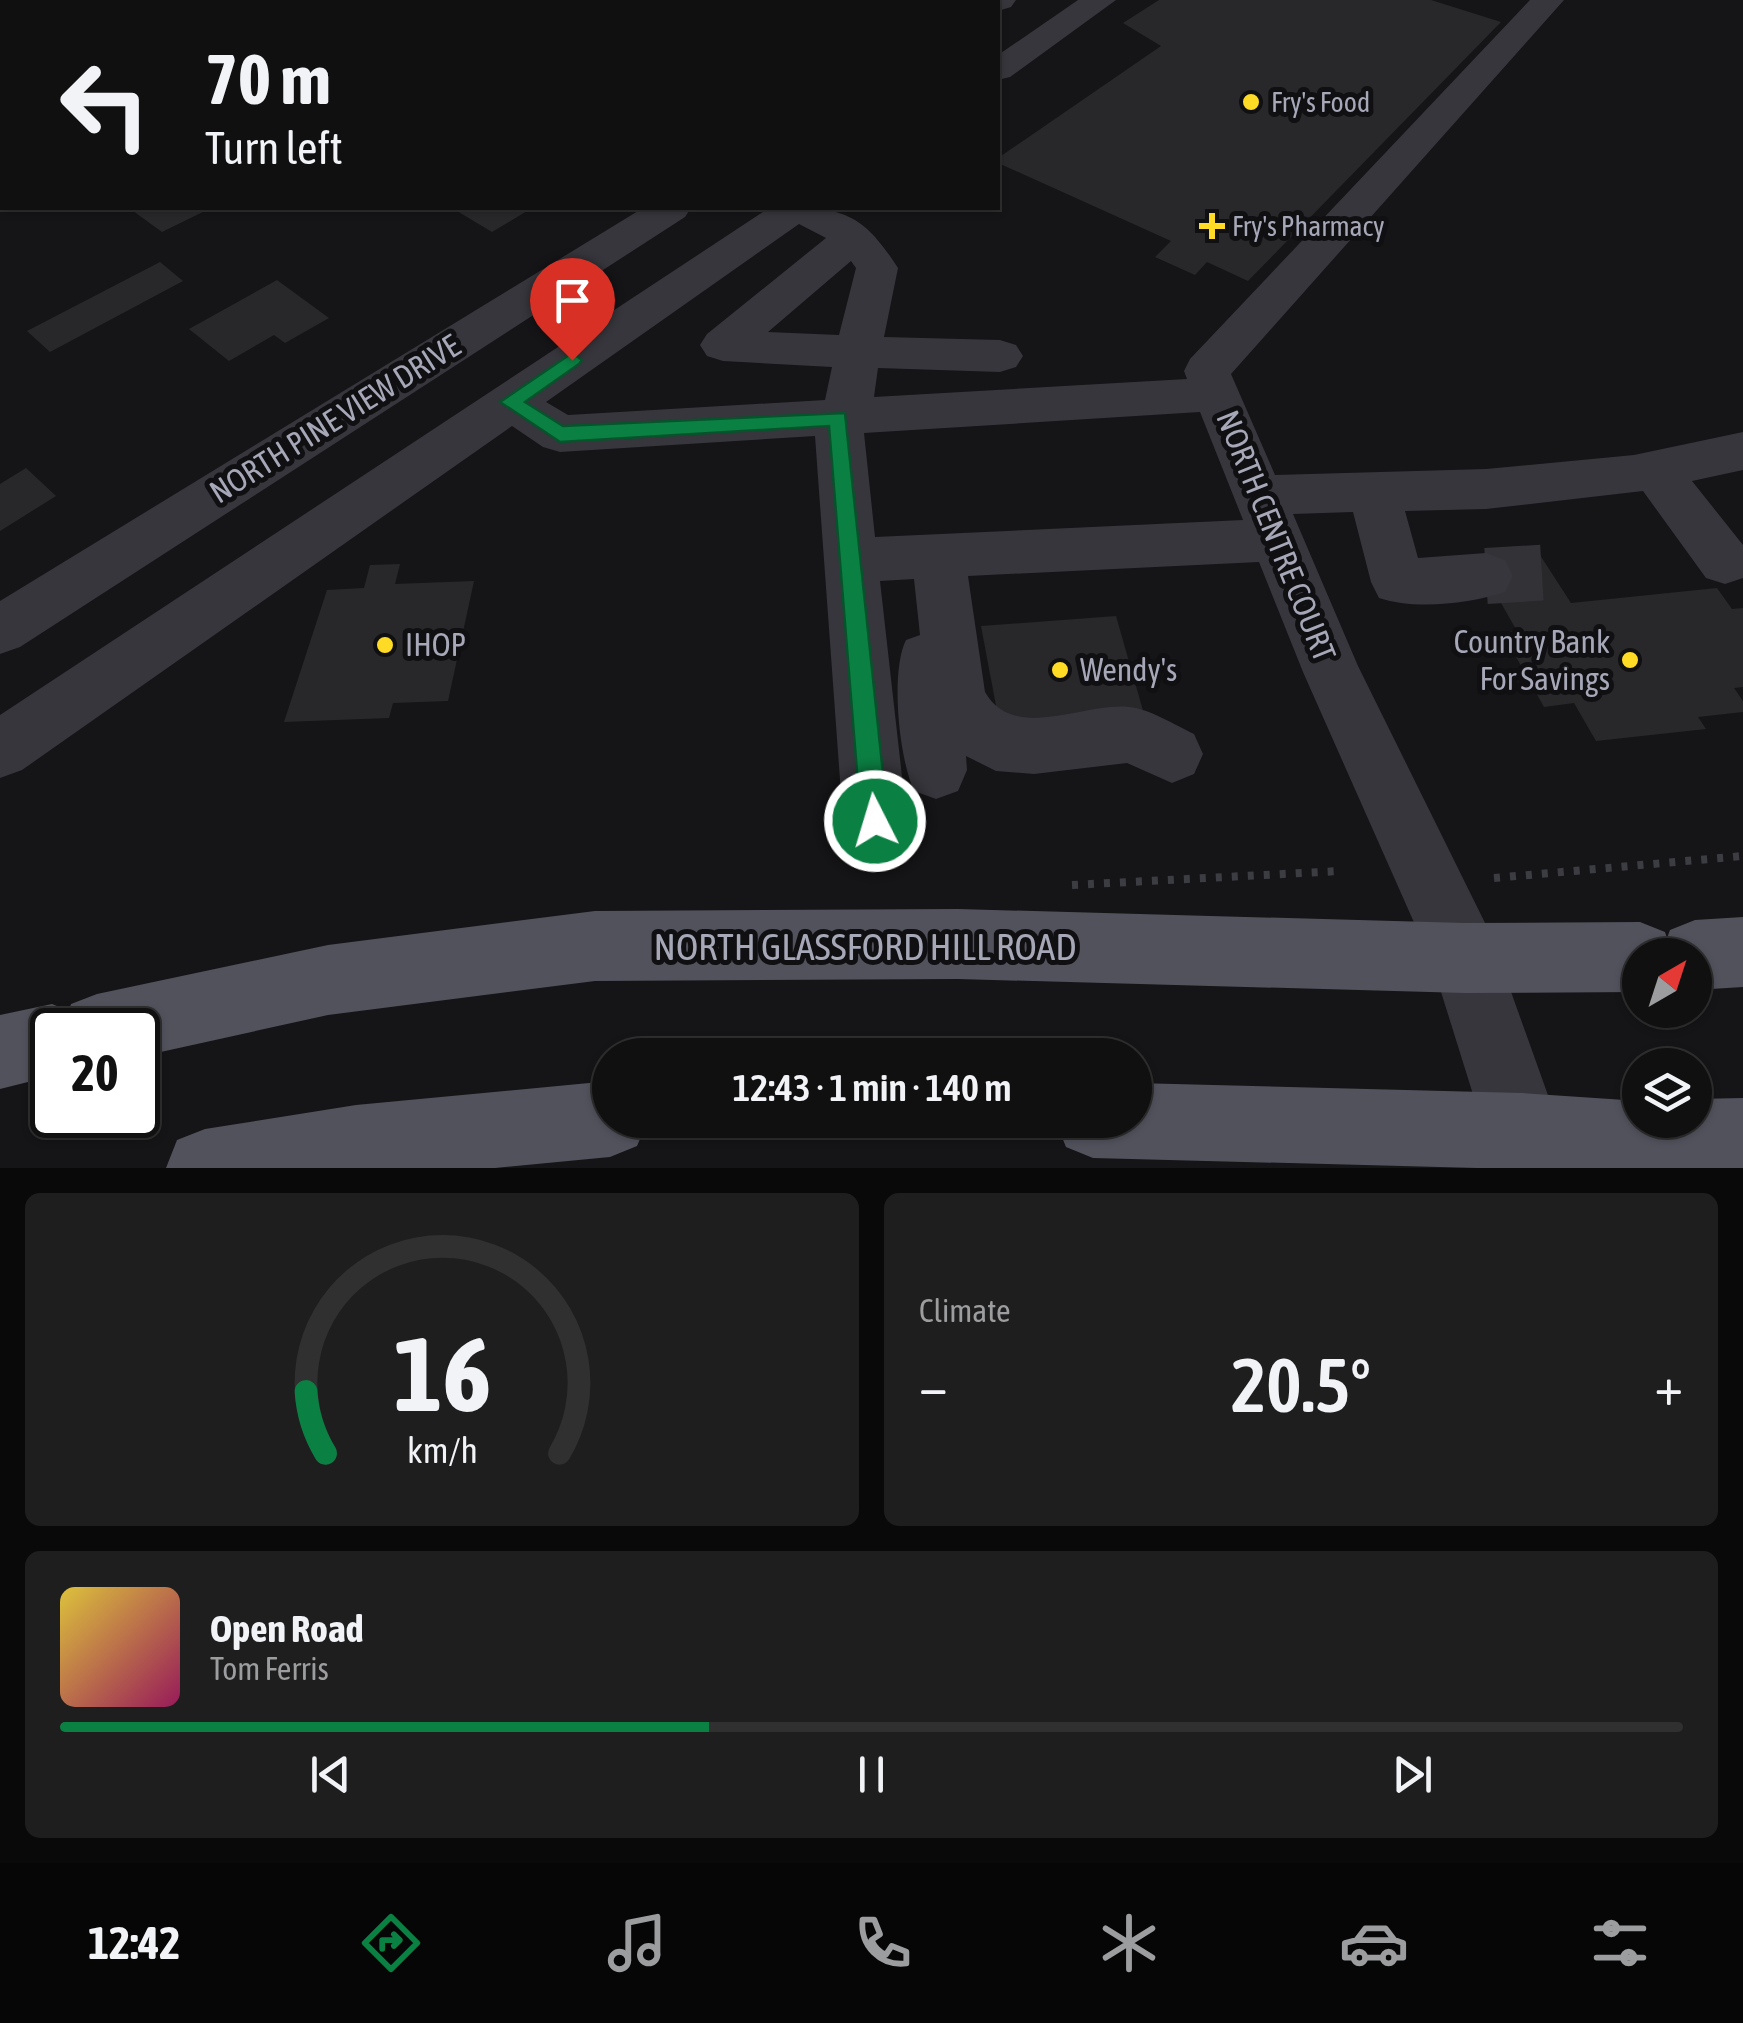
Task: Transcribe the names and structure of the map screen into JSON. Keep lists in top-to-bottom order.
{
  "streets": {
    "main road": ["NORTH GLASSFORD HILL ROAD"],
    "street": ["NORTH PINE VIEW DRIVE", "NORTH CENTRE COURT"]
  },
  "crossings": [
    ["NORTH CENTRE COURT", "NORTH GLASSFORD HILL ROAD"]
  ],
  "places": {
    "other": [
      "Fry's Food",
      "IHOP",
      "Country Bank For Savings",
      "Wendy's"
    ],
    "health": ["Fry's Pharmacy"]
  },
  "north": "top right",
  "page": {
    "turn": ["70 m", "Turn left"],
    "limit": "20",
    "trip": "12:43 · 1 min · 140 m",
    "tile": "Climate",
    "heat": ["−", "20.5°", "+"],
    "song": ["Open Road", "Tom Ferris"],
    "tabs": "12:42",
    "gauge": ["16", "km/h"]
  }
}
